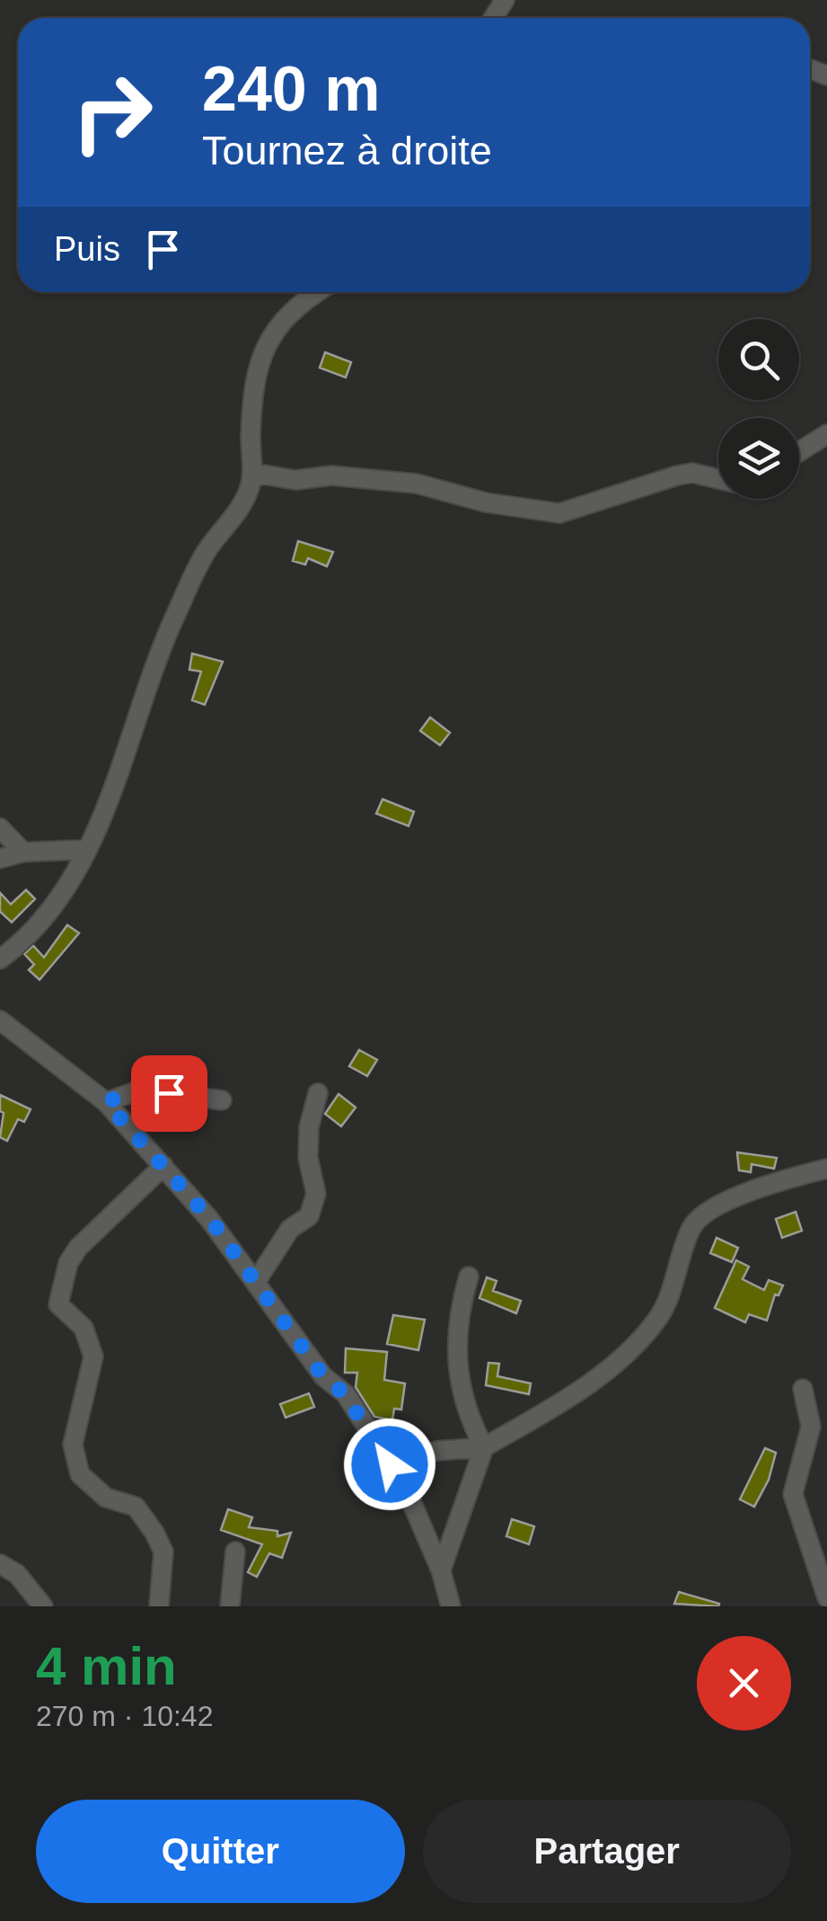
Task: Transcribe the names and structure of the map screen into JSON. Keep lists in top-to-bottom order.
{
  "page": {
    "turn": ["240 m", "Tournez à droite"],
    "then": "Puis",
    "heading": ["4 min", "270 m · 10:42"],
    "buttons": ["Quitter", "Partager"]
  }
}
